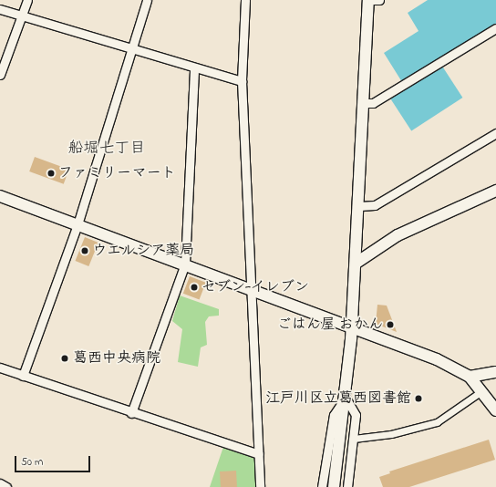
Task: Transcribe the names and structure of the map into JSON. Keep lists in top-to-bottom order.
{
  "districts": ["船堀七丁目"],
  "places": [
    "ファミリーマート",
    "ウエルシア薬局",
    "セブン-イレブン",
    "ごはん屋 おかん",
    "葛西中央病院",
    "江戸川区立葛西図書館"
  ],
  "scale_bar": "50 m"
}
